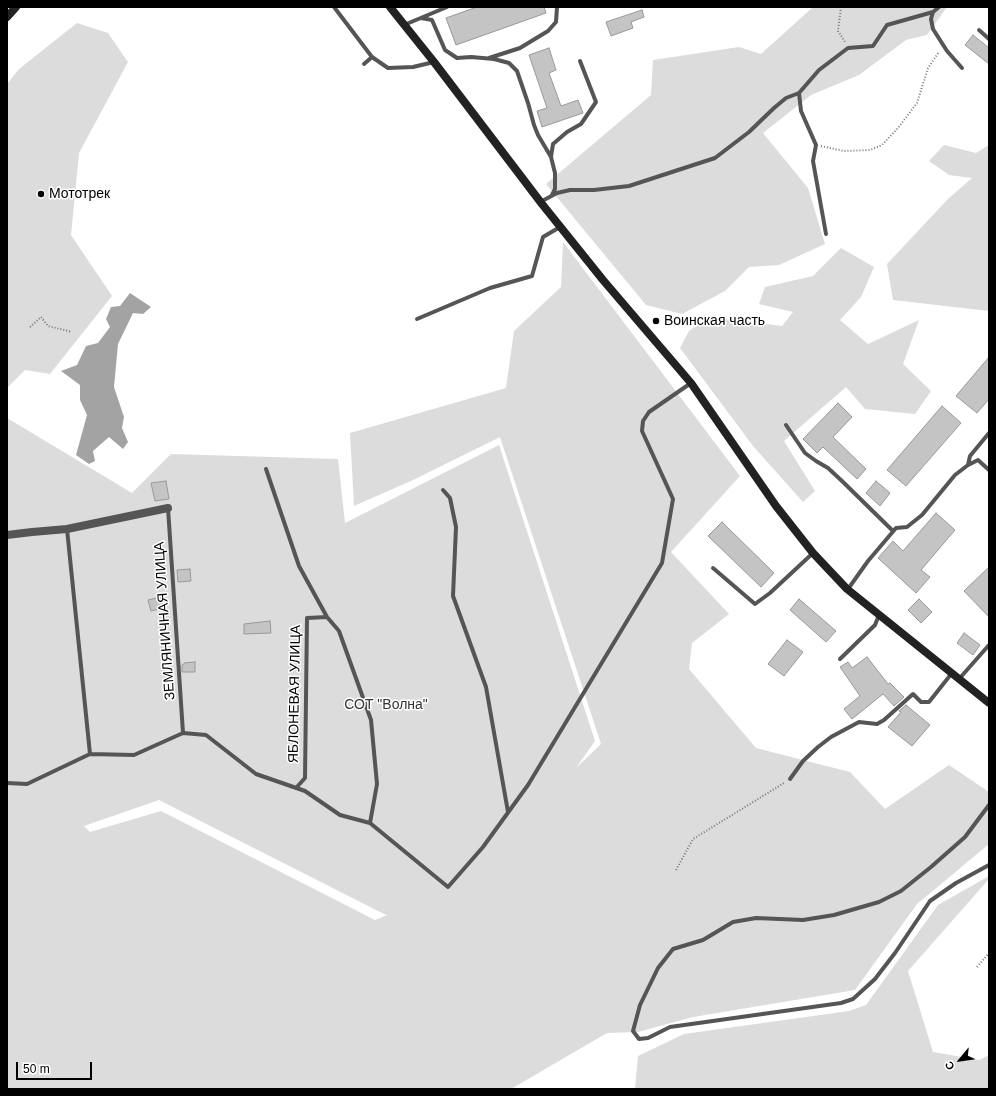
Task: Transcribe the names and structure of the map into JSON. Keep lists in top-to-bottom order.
{
  "streets": {
    "lane": ["ЗЕМЛЯНИЧНАЯ УЛИЦА", "ЯБЛОНЕВАЯ УЛИЦА"]
  },
  "parks": ["СОТ \"Волна\""],
  "places": ["Мототрек", "Воинская часть"],
  "scale_bar": "50 m",
  "north": "bottom left"
}
